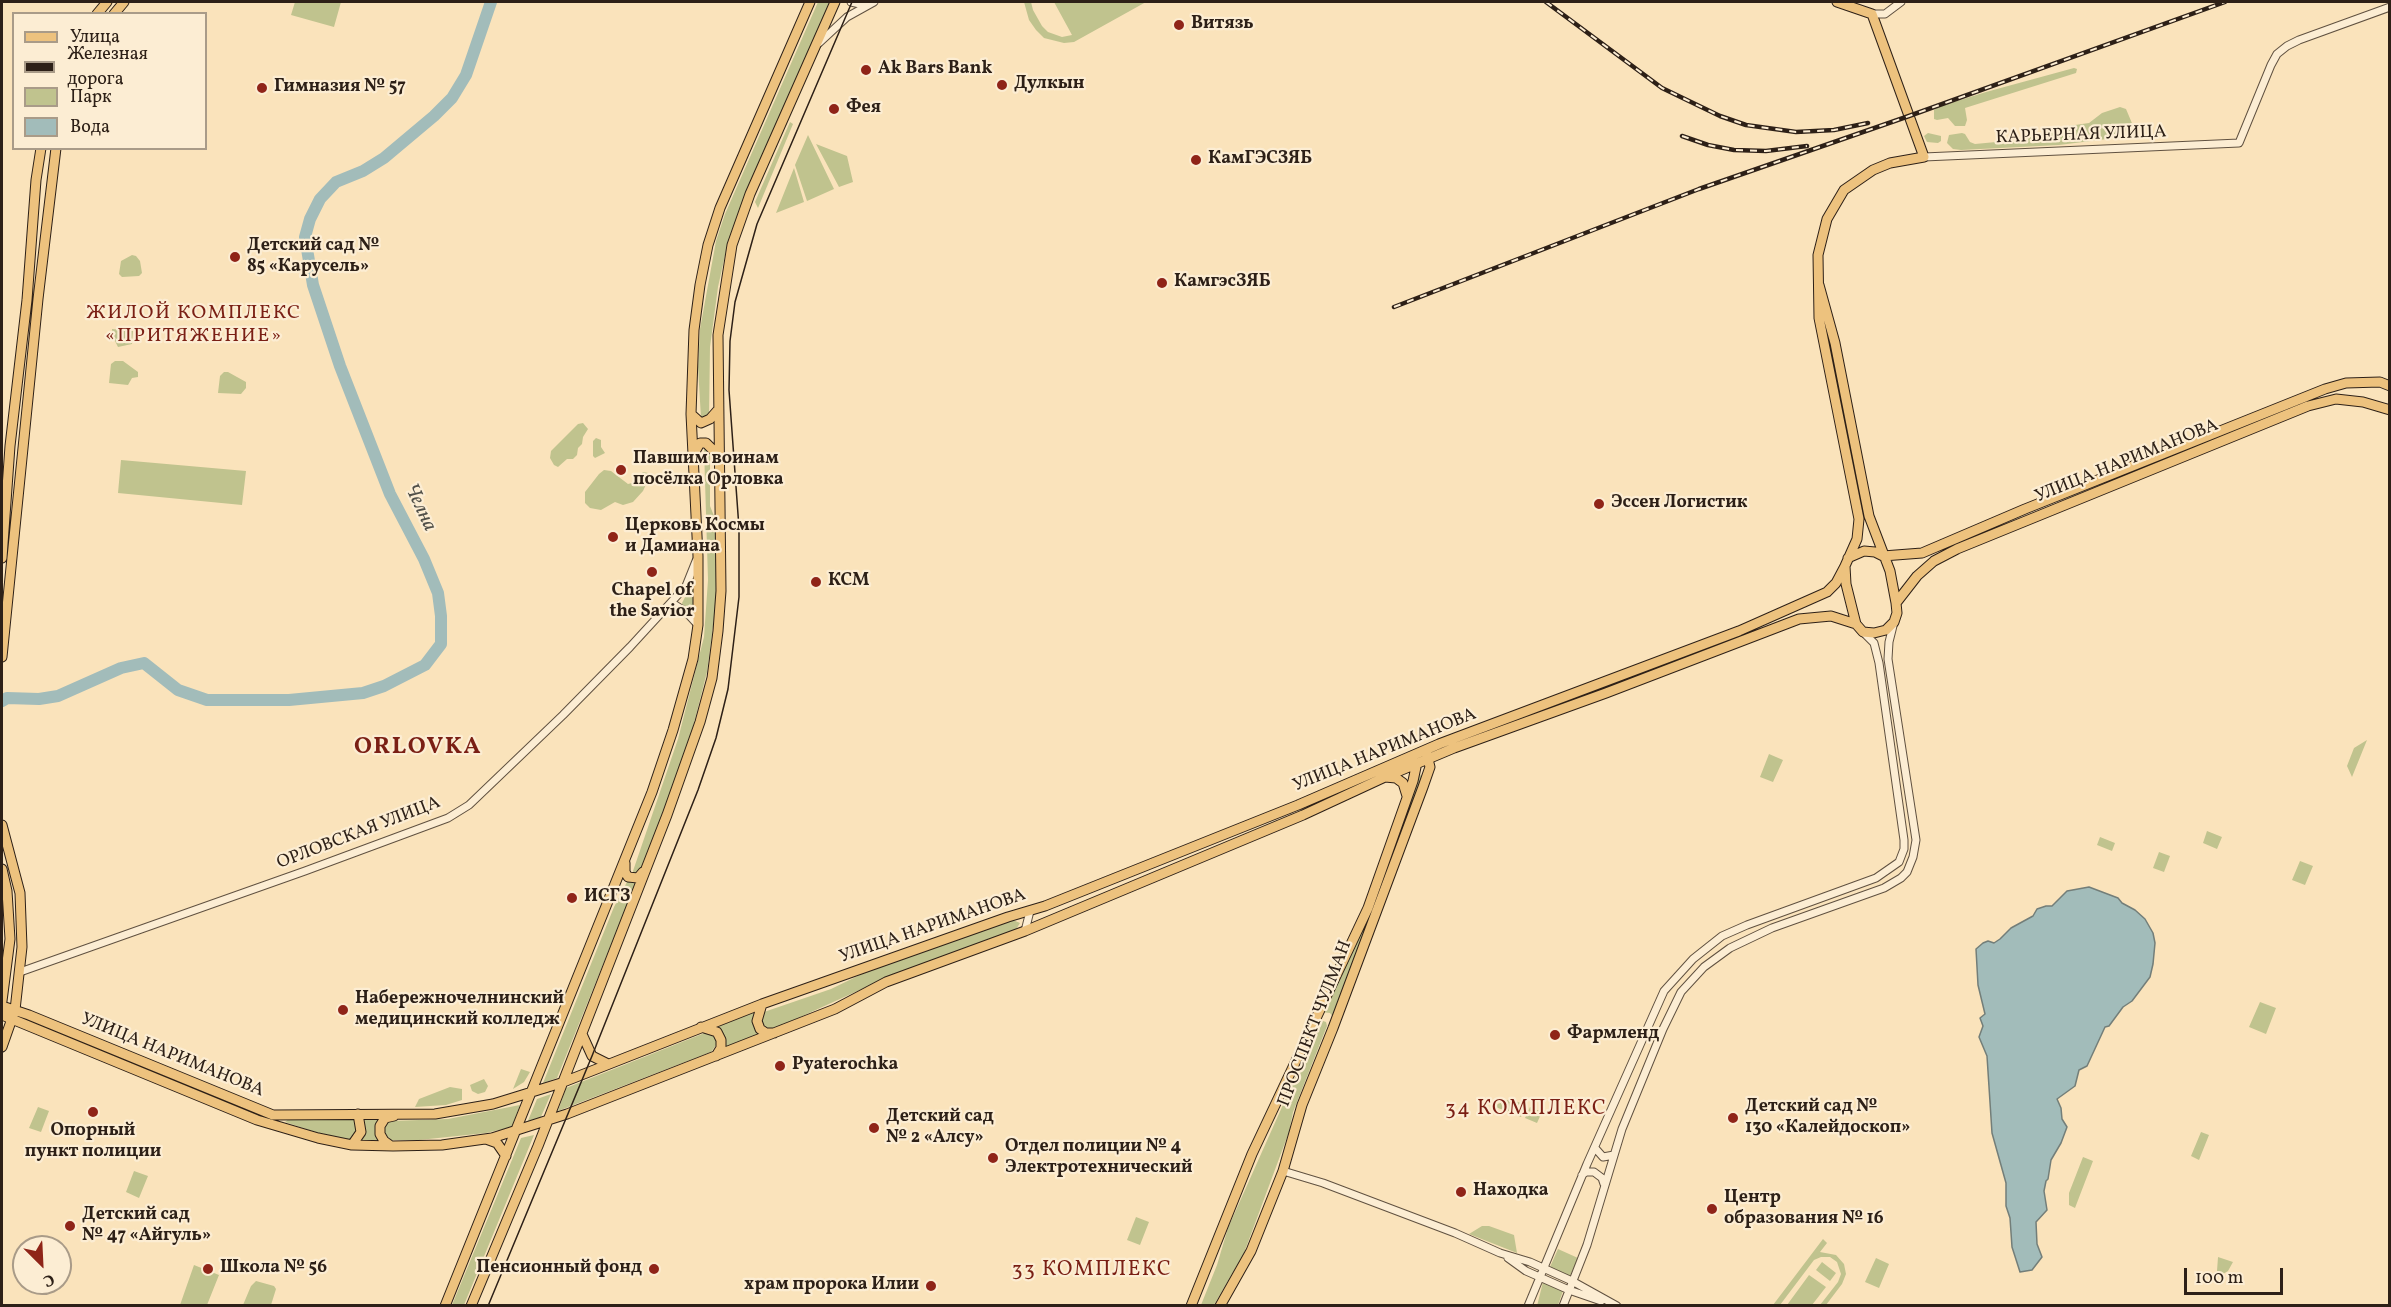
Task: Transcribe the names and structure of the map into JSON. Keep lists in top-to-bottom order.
{
  "streets": {
    "main road": ["УЛИЦА НАРИМАНОВА", "ПРОСПЕКТ ЧУЛМАН"],
    "street": ["КАРЬЕРНАЯ УЛИЦА", "ОРЛОВСКАЯ УЛИЦА"]
  },
  "crossings": [
    ["УЛИЦА НАРИМАНОВА", "ПРОСПЕКТ ЧУЛМАН"]
  ],
  "districts": [
    "ЖИЛОЙ КОМПЛЕКС «ПРИТЯЖЕНИЕ»",
    "ORLOVKA",
    "34 КОМПЛЕКС",
    "33 КОМПЛЕКС"
  ],
  "water": ["Челна"],
  "places": [
    "Витязь",
    "Ak Bars Bank",
    "Дулкын",
    "Гимназия № 57",
    "Фея",
    "КамГЭСЗЯБ",
    "Детский сад № 85 «Карусель»",
    "КамгэсЗЯБ",
    "Павшим воинам посёлка Орловка",
    "Эссен Логистик",
    "Церковь Космы и Дамиана",
    "Chapel of the Savior",
    "КСМ",
    "ИСГЗ",
    "Набережночелнинский медицинский колледж",
    "Фармленд",
    "Pyaterochka",
    "Опорный пункт полиции",
    "Детский сад № 130 «Калейдоскоп»",
    "Детский сад № 2 «Алсу»",
    "Отдел полиции № 4 Электротехнический",
    "Находка",
    "Центр образования № 16",
    "Детский сад № 47 «Айгуль»",
    "Школа № 56",
    "Пенсионный фонд",
    "храм пророка Илии"
  ],
  "legend": [
    "Улица",
    "Железная дорога",
    "Парк",
    "Вода"
  ],
  "scale_bar": "100 m",
  "north": "bottom right"
}
